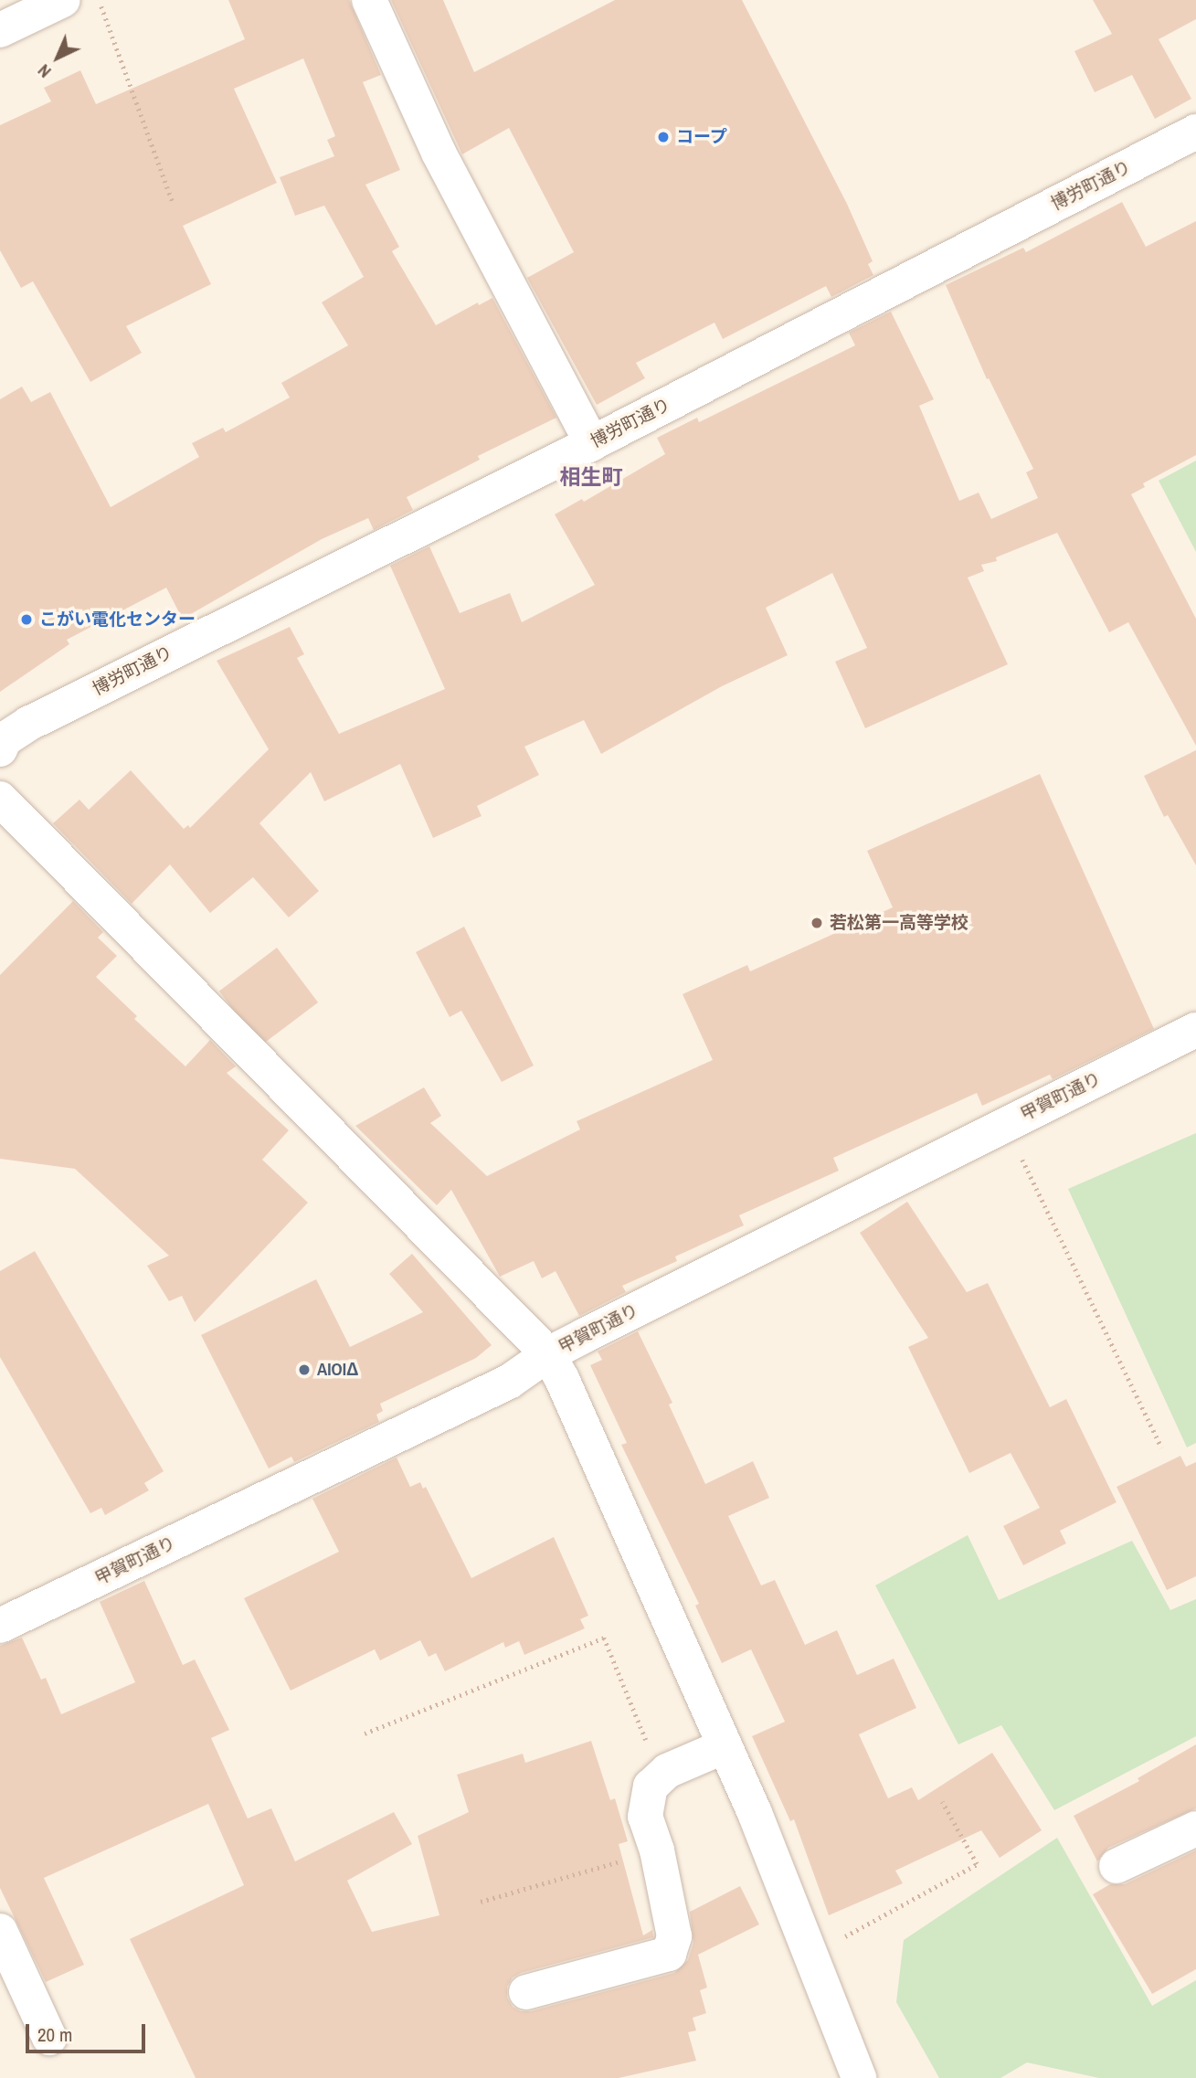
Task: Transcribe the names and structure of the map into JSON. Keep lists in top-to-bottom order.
{
  "streets": {
    "street": ["博労町通り", "甲賀町通り"]
  },
  "districts": ["相生町"],
  "places": [
    "コープ",
    "こがい電化センター",
    "若松第一高等学校",
    "AIOIΔ"
  ],
  "scale_bar": "20 m",
  "north": "bottom left"
}
